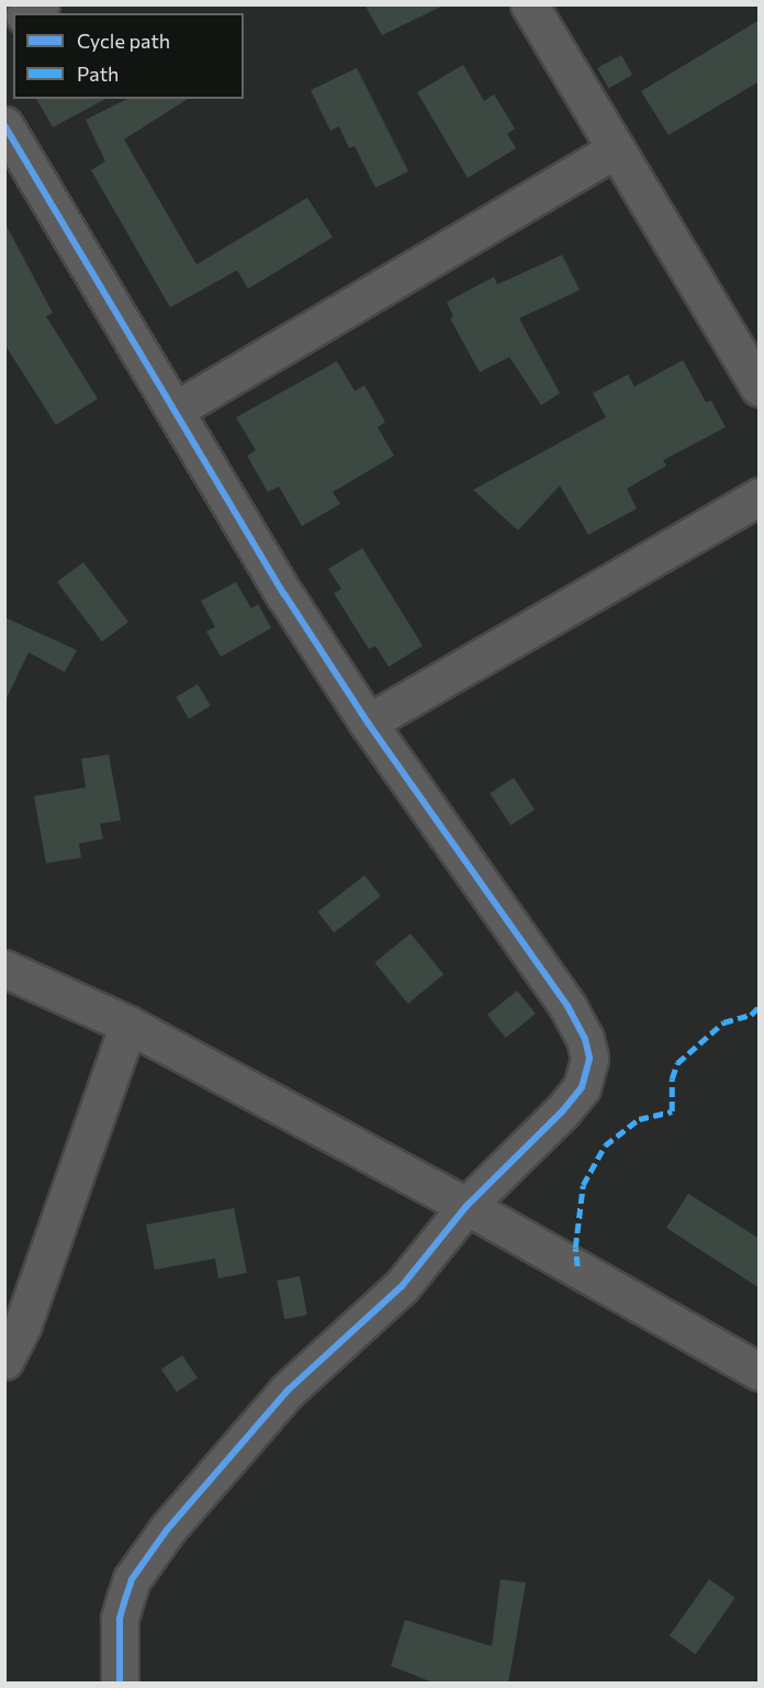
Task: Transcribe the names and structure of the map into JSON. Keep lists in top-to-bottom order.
{
  "legend": ["Cycle path", "Path"]
}
